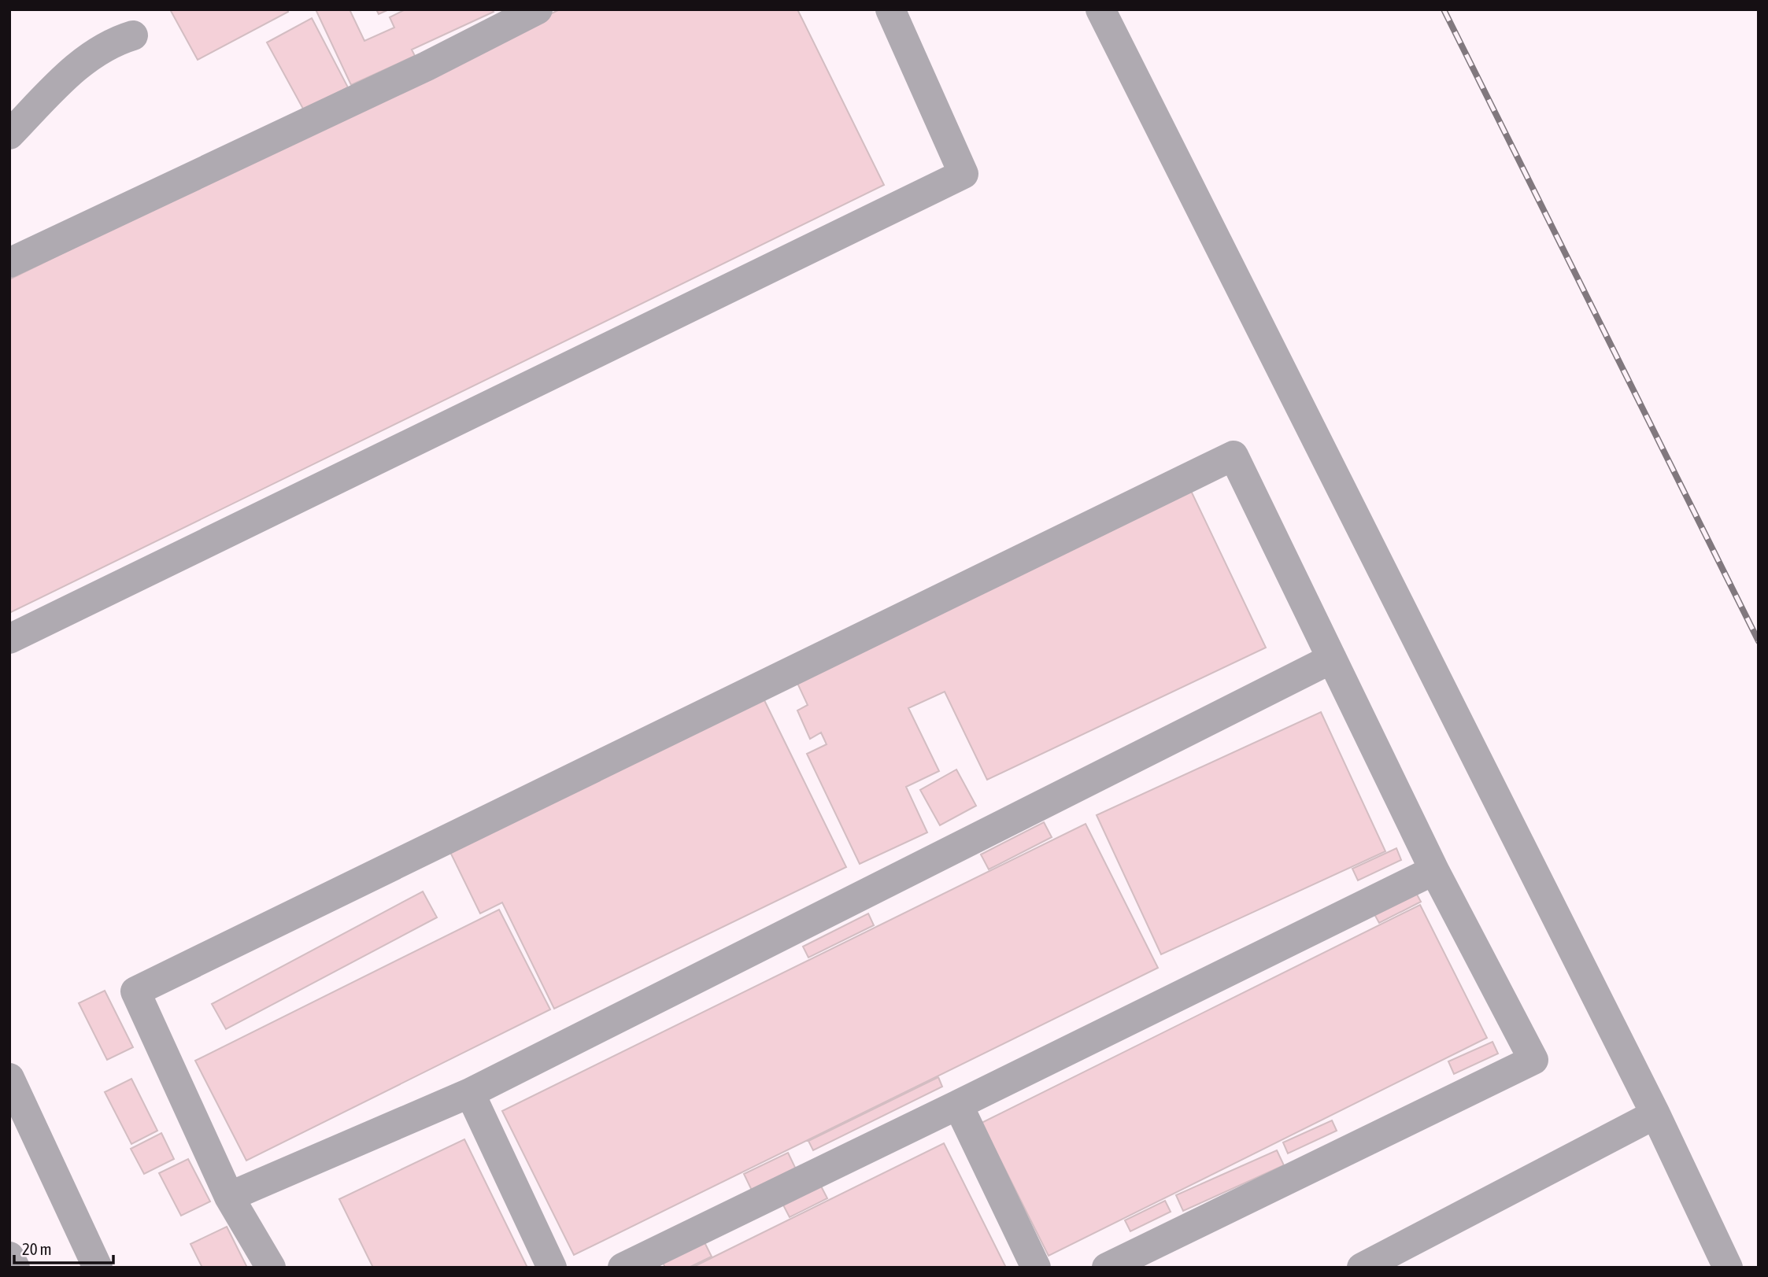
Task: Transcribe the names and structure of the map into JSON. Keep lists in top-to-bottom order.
{
  "scale_bar": "20 m"
}
